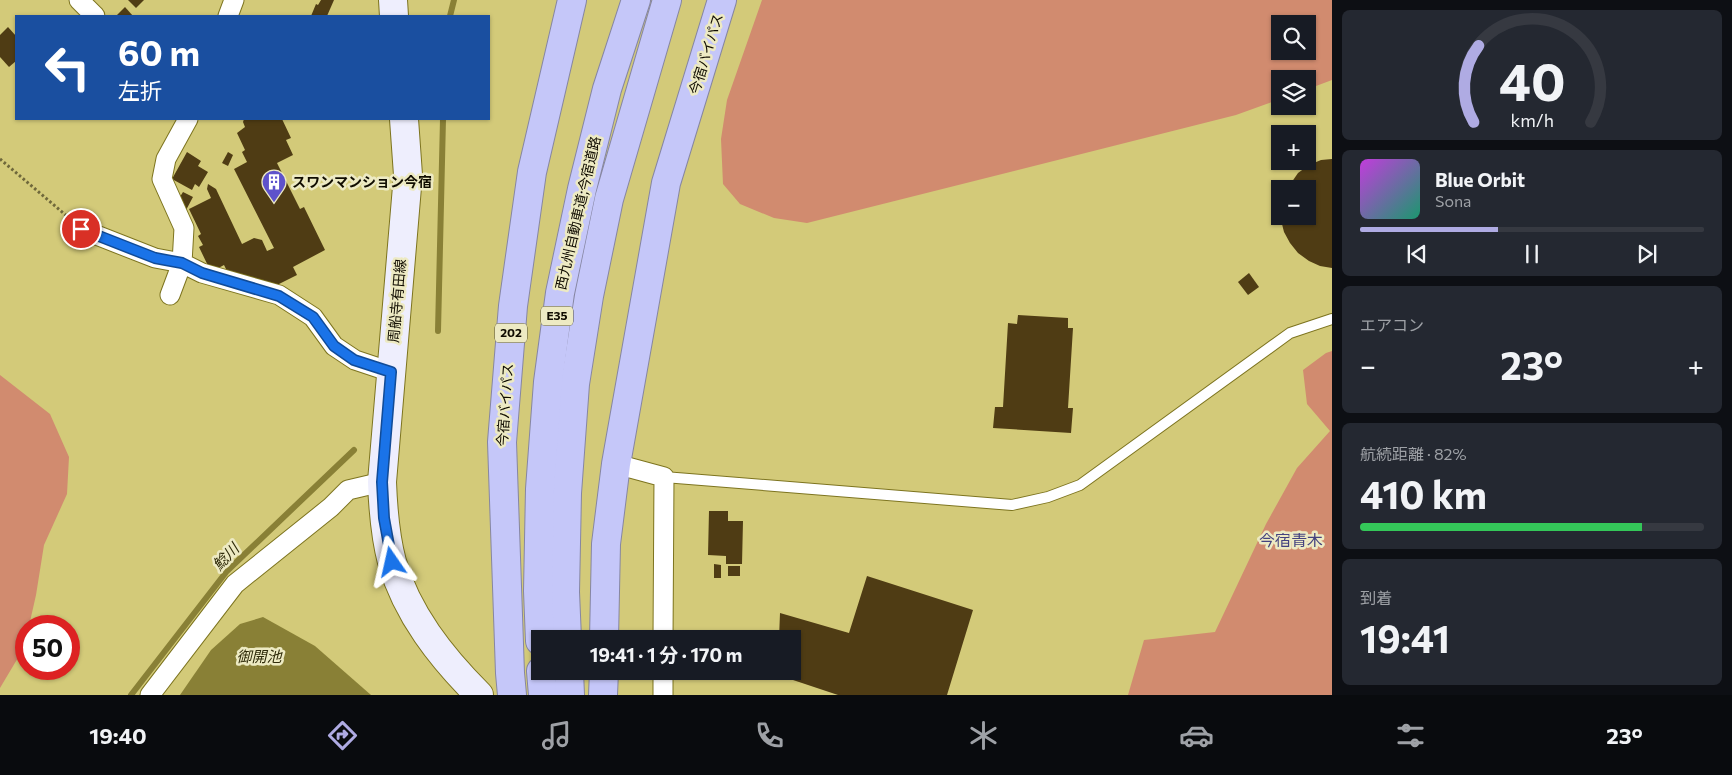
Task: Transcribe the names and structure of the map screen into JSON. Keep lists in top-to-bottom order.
{
  "streets": {
    "highway": [
      "今宿バイパス",
      "西九州自動車道;今宿道路",
      "E35",
      "202"
    ],
    "main road": ["周船寺有田線"]
  },
  "districts": ["今宿青木"],
  "water": ["鯰川", "御開池"],
  "places": {
    "building": ["スワンマンション今宿"]
  },
  "page": {
    "map_buttons": ["+", "−"],
    "turn": ["60 m", "左折"],
    "song": ["Blue Orbit", "Sona"],
    "tile": [
      "エアコン",
      ["航続距離 · 82%", "410 km"],
      ["到着", "19:41"]
    ],
    "heat": ["−", "23°", "+"],
    "limit": "50",
    "trip": "19:41 · 1 分 · 170 m",
    "tabs": ["19:40", "23°"],
    "gauge": ["40", "km/h"]
  }
}
